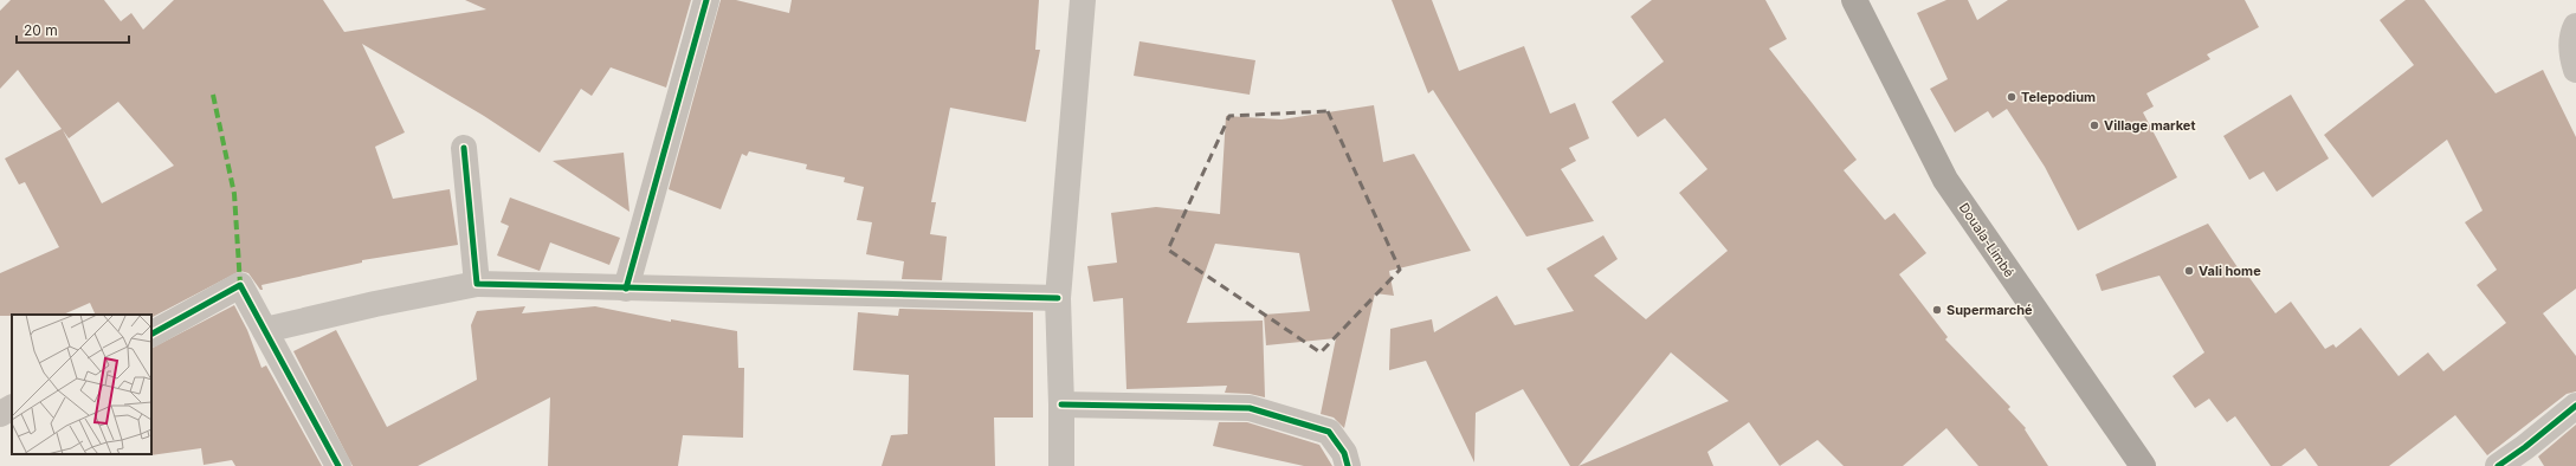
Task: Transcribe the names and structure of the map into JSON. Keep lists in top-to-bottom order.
{
  "streets": {
    "highway": ["Douala-Limbé"]
  },
  "places": [
    "Telepodium",
    "Village market",
    "Vali home",
    "Supermarché"
  ],
  "scale_bar": "20 m"
}
